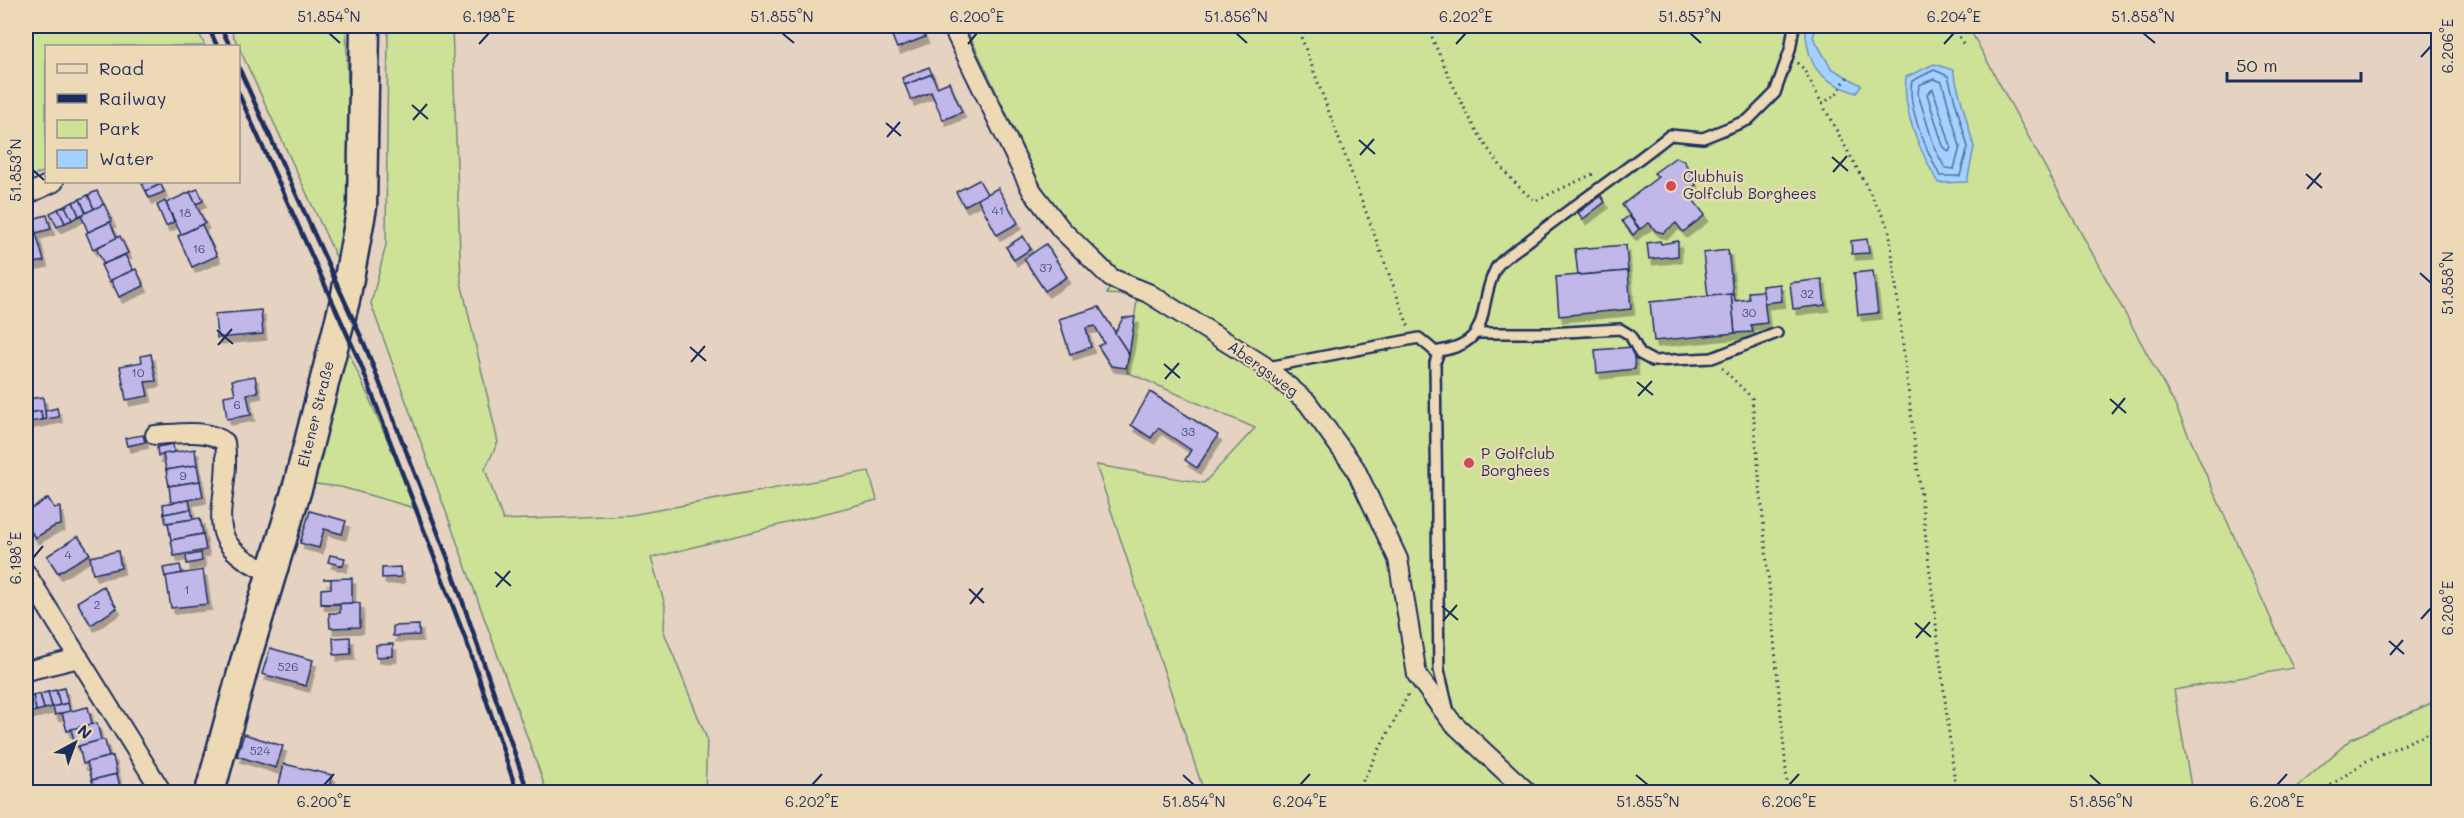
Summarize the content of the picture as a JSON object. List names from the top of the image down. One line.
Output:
{"streets":{"main road":["Eltener Straße"],"street":["Abergsweg"]},"places":["Clubhuis Golfclub Borghees","P Golfclub Borghees"],"house_numbers":["41","18","16","37","32","30","10","6","33","9","4","1","2","526","524"],"legend":["Road","Railway","Park","Water"],"scale_bar":"50 m","north":"top right","coordinates":["51.854°N","6.198°E","51.855°N","6.200°E","51.856°N","6.202°E","51.857°N","6.204°E","51.858°N","6.206°E","51.853°N","6.208°E"]}
